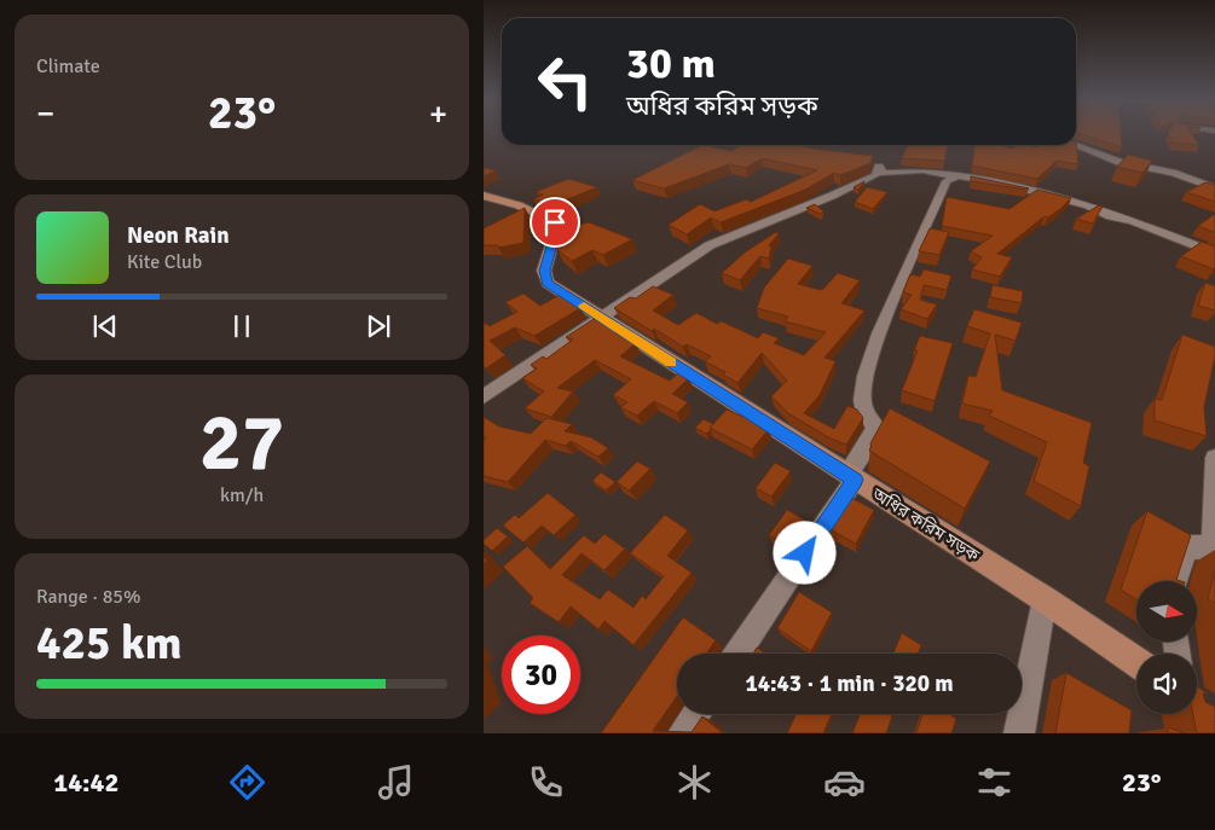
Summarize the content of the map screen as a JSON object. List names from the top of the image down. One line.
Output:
{"streets":{"main road":["অধির করিম সড়ক"]},"north":"right","page":{"tile":["Climate",["27","km/h"],["Range · 85%","425 km"]],"turn":["30 m","অধির করিম সড়ক"],"heat":["−","23°","+"],"song":["Neon Rain","Kite Club"],"limit":"30","trip":"14:43 · 1 min · 320 m","tabs":["14:42","23°"]}}
